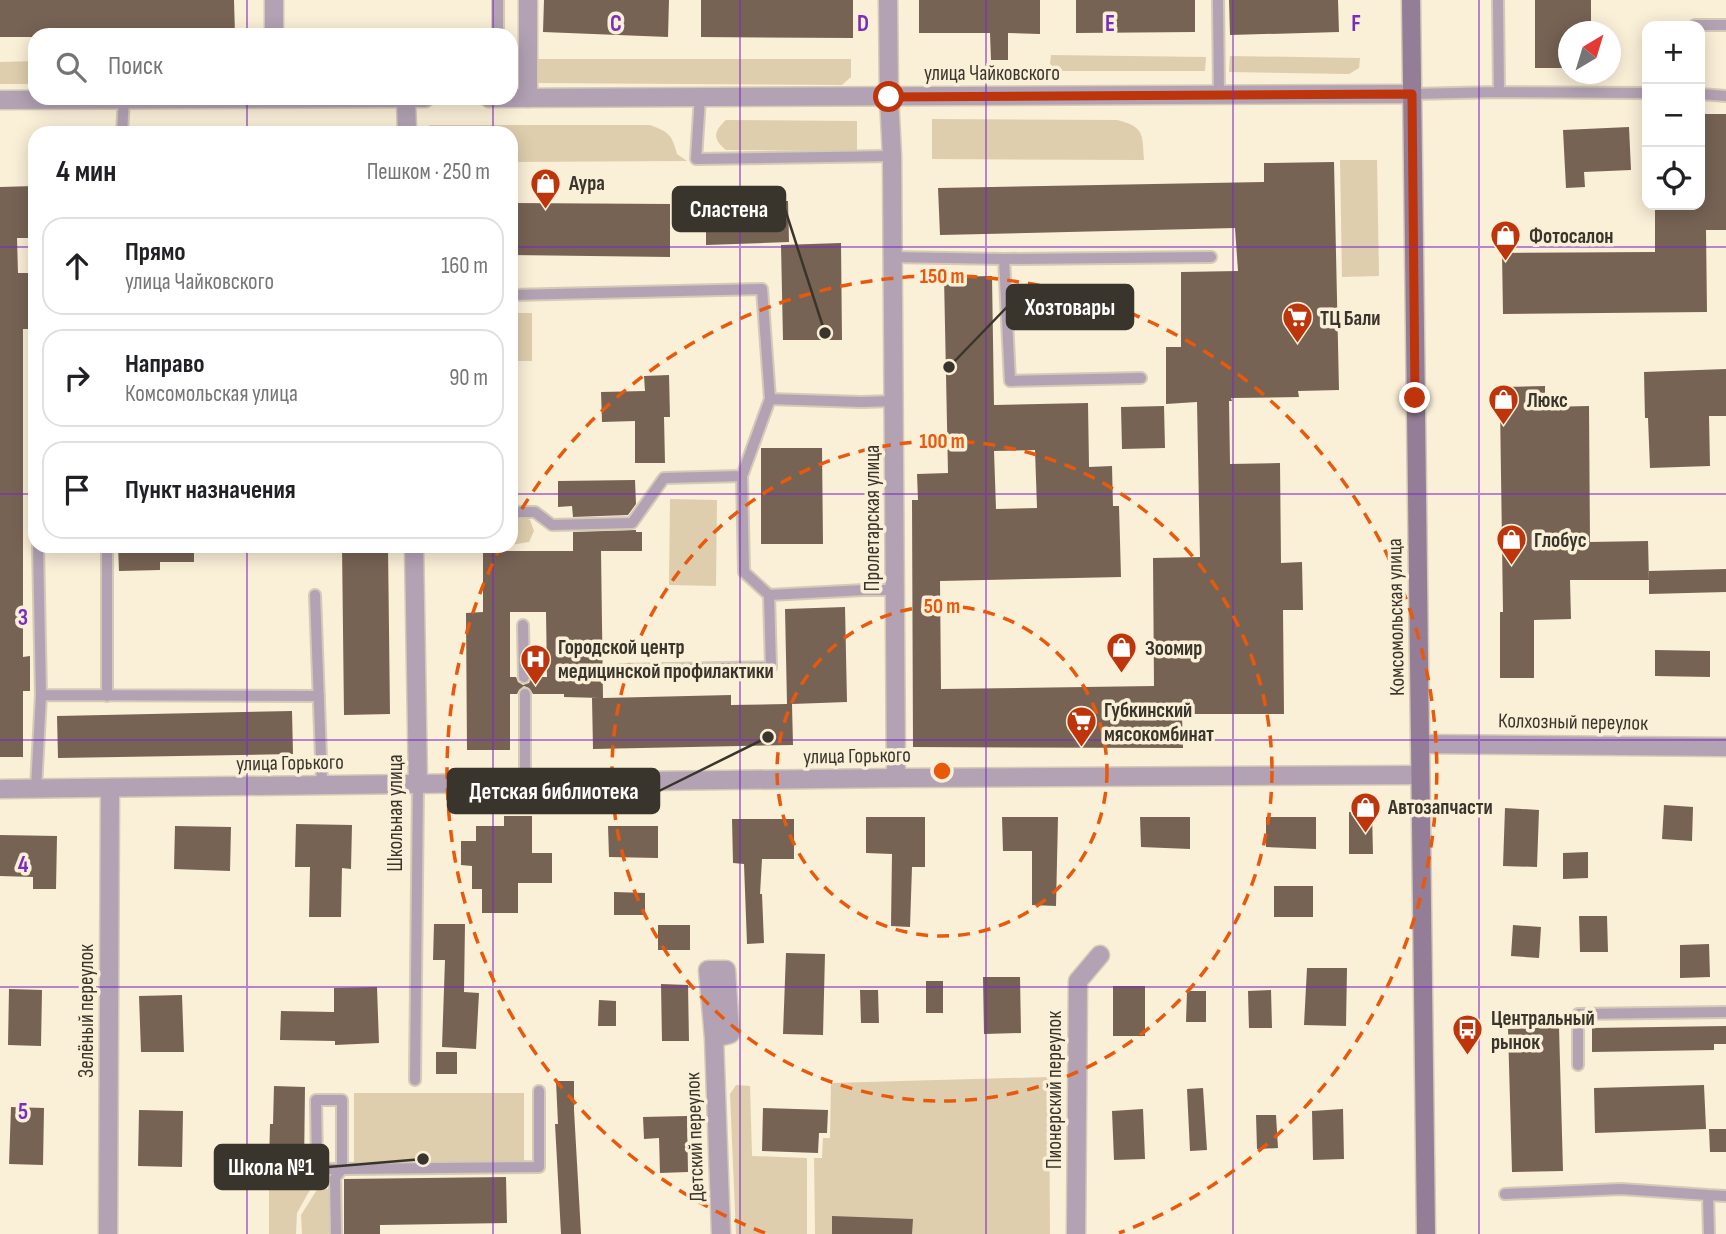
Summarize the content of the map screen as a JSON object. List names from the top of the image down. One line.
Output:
{"streets":{"main road":["Комсомольская улица"],"street":["улица Чайковского","Пролетарская улица","Колхозный переулок","улица Горького","Школьная улица","Зелёный переулок","Пионерский переулок","Детский переулок"]},"crossings":[["улица Чайковского","Пролетарская улица"],["улица Чайковского","Комсомольская улица"],["Пролетарская улица","улица Горького"],["Комсомольская улица","Колхозный переулок"],["Комсомольская улица","улица Горького"],["улица Горького","Школьная улица"],["улица Горького","Зелёный переулок"]],"places":{"shop":["Аура","Фотосалон","Люкс","Глобус","Зоомир","Автозапчасти"],"other":["Сластена","Хозтовары","Детская библиотека","Школа №1"],"supermarket":["ТЦ Бали","Губкинский мясокомбинат"],"hospital":["Городской центр медицинской профилактики"],"bus stop":["Центральный рынок"]},"north":"top right","page":{"map_buttons":["+","−"],"search":"Поиск","heading":["4 мин","Пешком · 250 m"],"list":[["Прямо","улица Чайковского","160 m"],["Направо","Комсомольская улица","90 m"],"Пункт назначения"]},"grid":{"columns":["C","D","E","F"],"rows":["3","4","5"]},"rings":["150 m","100 m","50 m"]}
